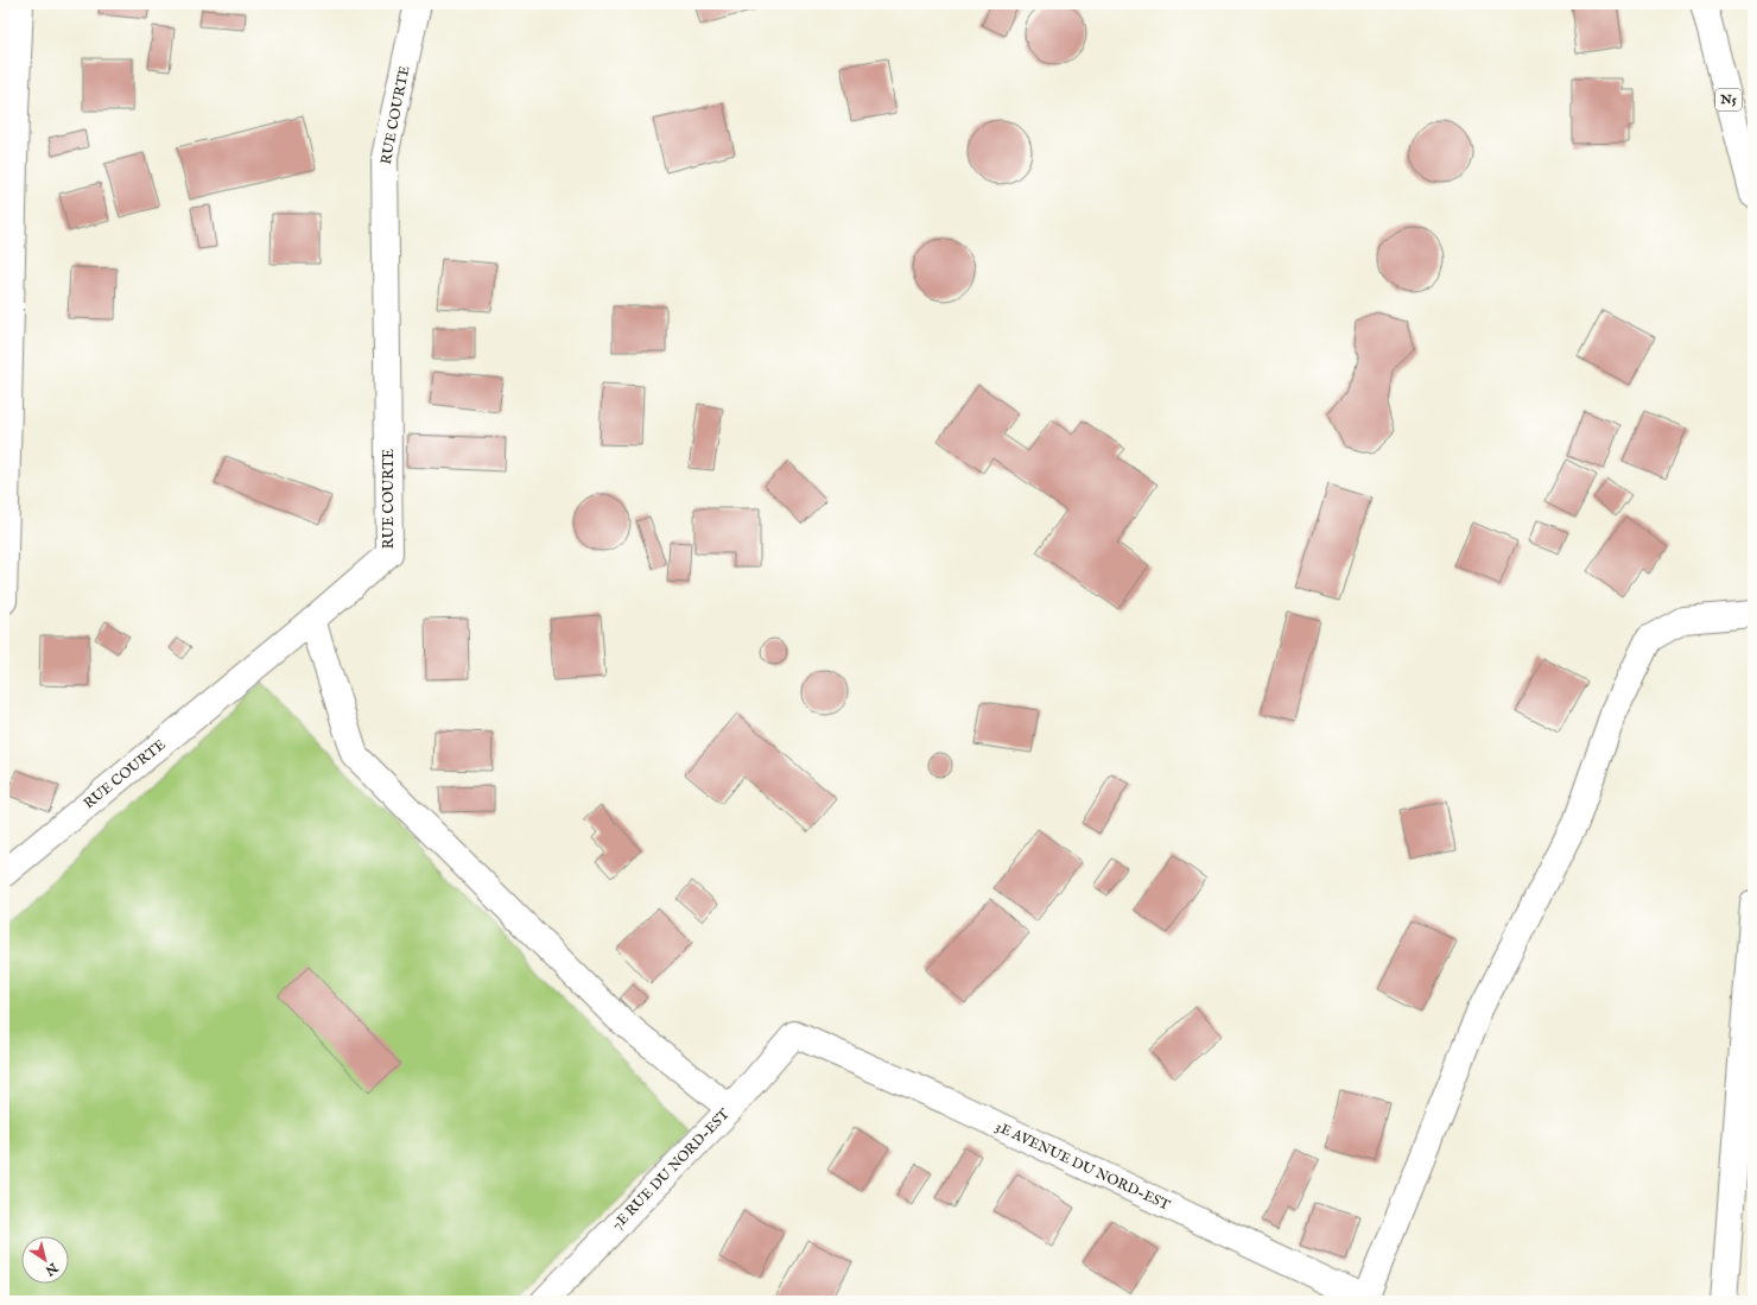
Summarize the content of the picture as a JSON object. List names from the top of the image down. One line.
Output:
{"streets":{"main road":["N5","RUE COURTE","3E AVENUE DU NORD-EST","7E RUE DU NORD-EST"]},"crossings":[["3E AVENUE DU NORD-EST","7E RUE DU NORD-EST"]],"north":"bottom right"}
